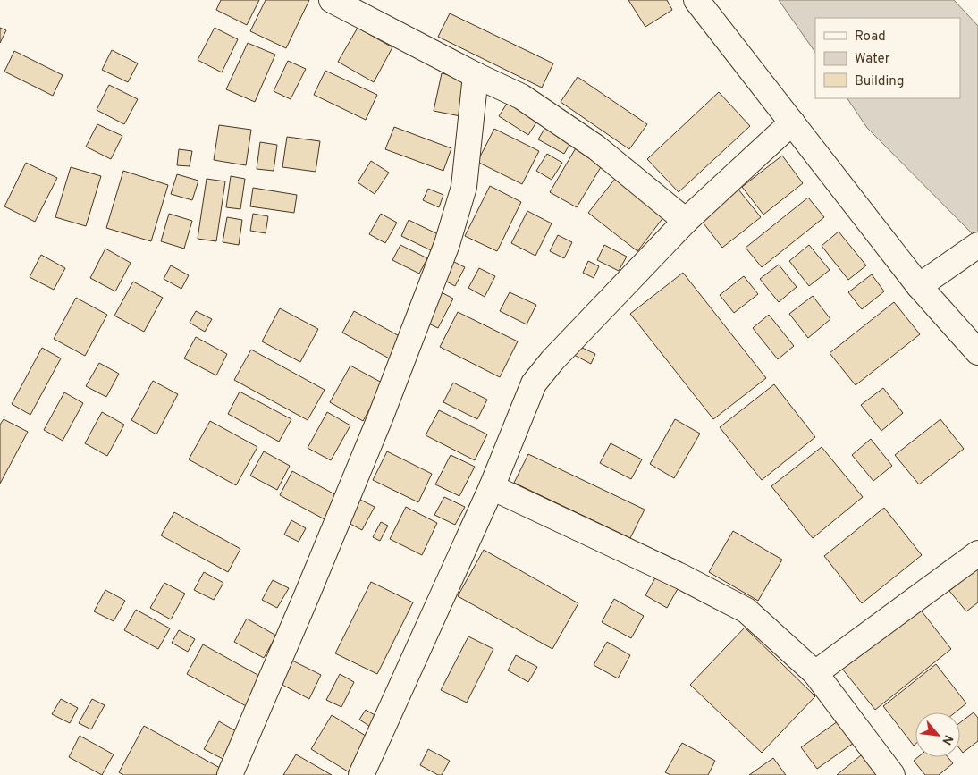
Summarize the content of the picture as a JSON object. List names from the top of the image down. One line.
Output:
{"legend":["Road","Water","Building"],"north":"bottom right"}
